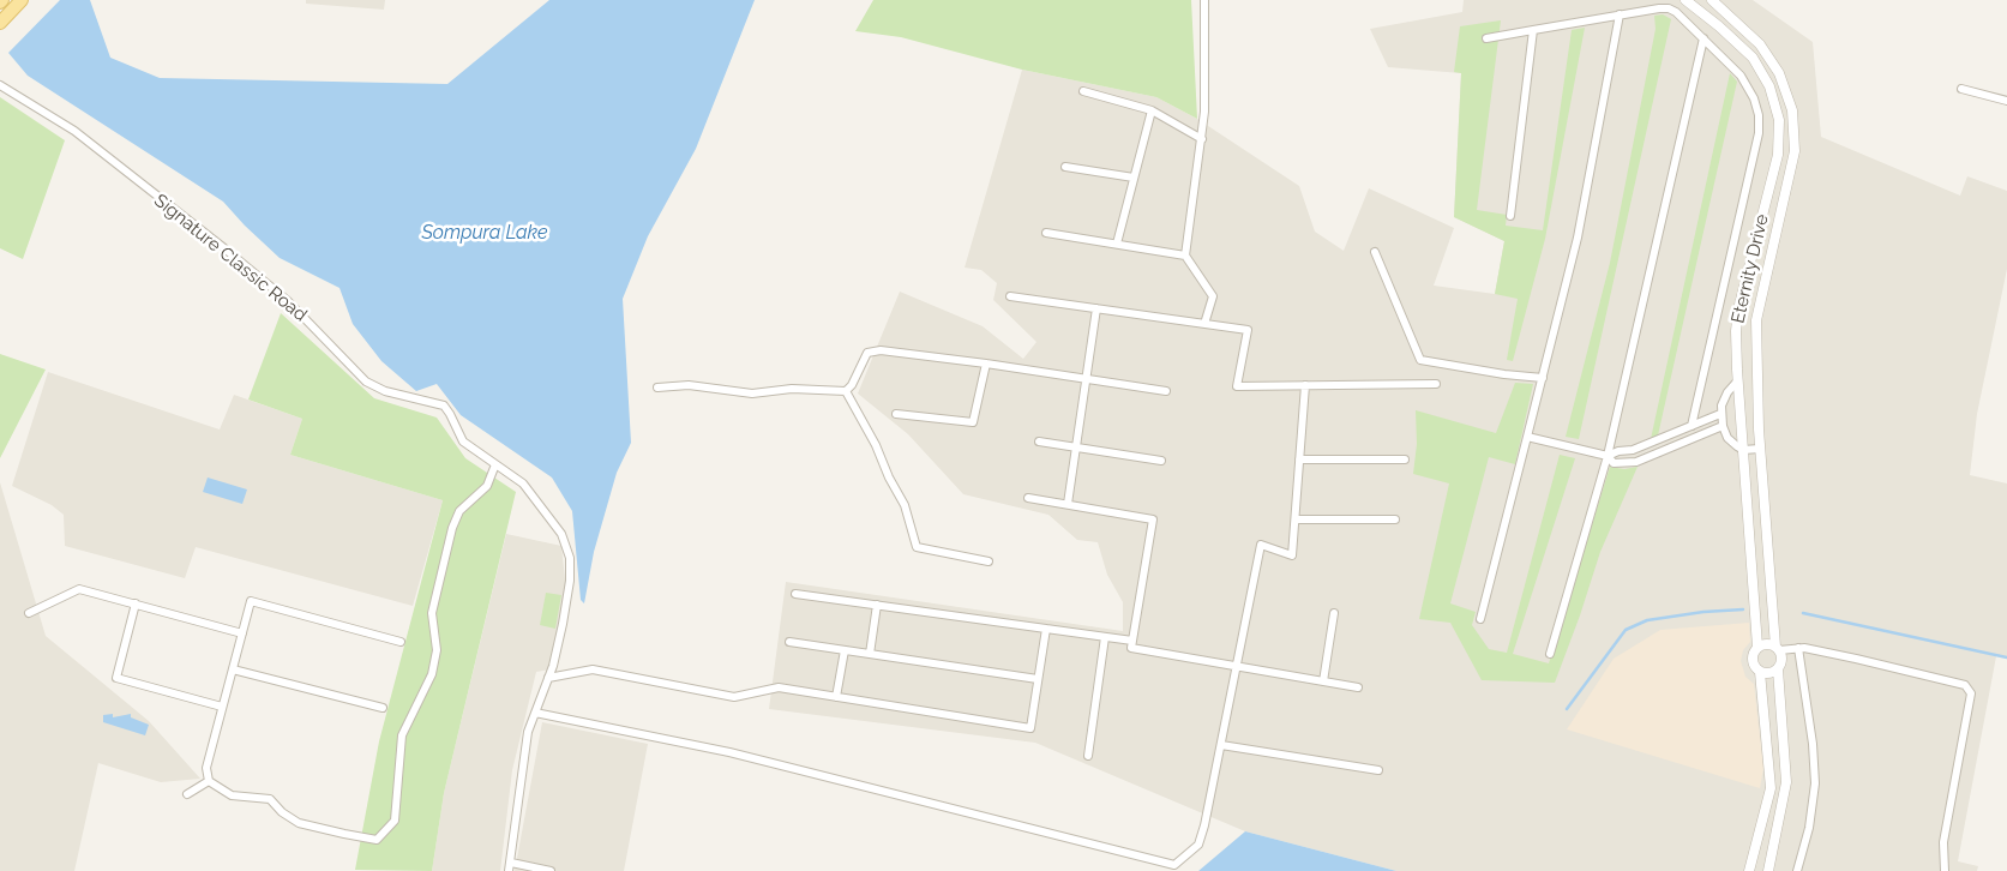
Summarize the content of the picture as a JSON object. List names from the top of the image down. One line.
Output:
{"streets":{"street":["Signature Classic Road","Eternity Drive"]},"water":["Sompura Lake"]}
